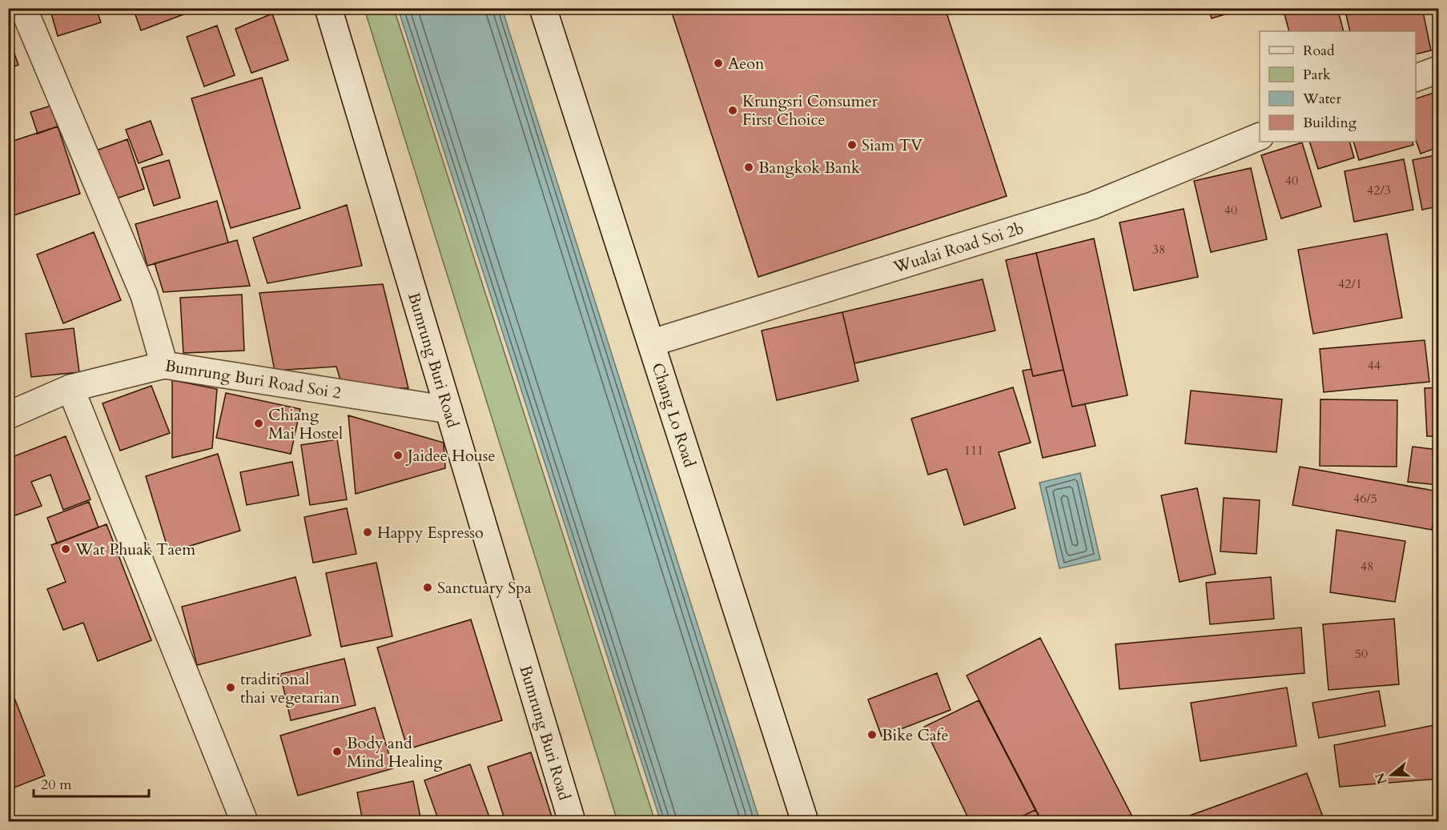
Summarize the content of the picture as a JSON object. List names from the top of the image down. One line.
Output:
{"streets":{"street":["Wualai Road Soi 2b","Bumrung Buri Road","Bumrung Buri Road Soi 2","Chang Lo Road"]},"crossings":[["Wualai Road Soi 2b","Chang Lo Road"],["Bumrung Buri Road","Bumrung Buri Road Soi 2"]],"places":["Aeon","Krungsri Consumer First Choice","Siam TV","Bangkok Bank","Chiang Mai Hostel","Jaidee House","Happy Espresso","Wat Phuak Taem","Sanctuary Spa","traditional thai vegetarian","Bike Cafe","Body and Mind Healing"],"house_numbers":["40","42/3","40","38","42/1","44","111","46/5","48","50"],"legend":["Road","Park","Water","Building"],"scale_bar":"20 m","north":"left"}
